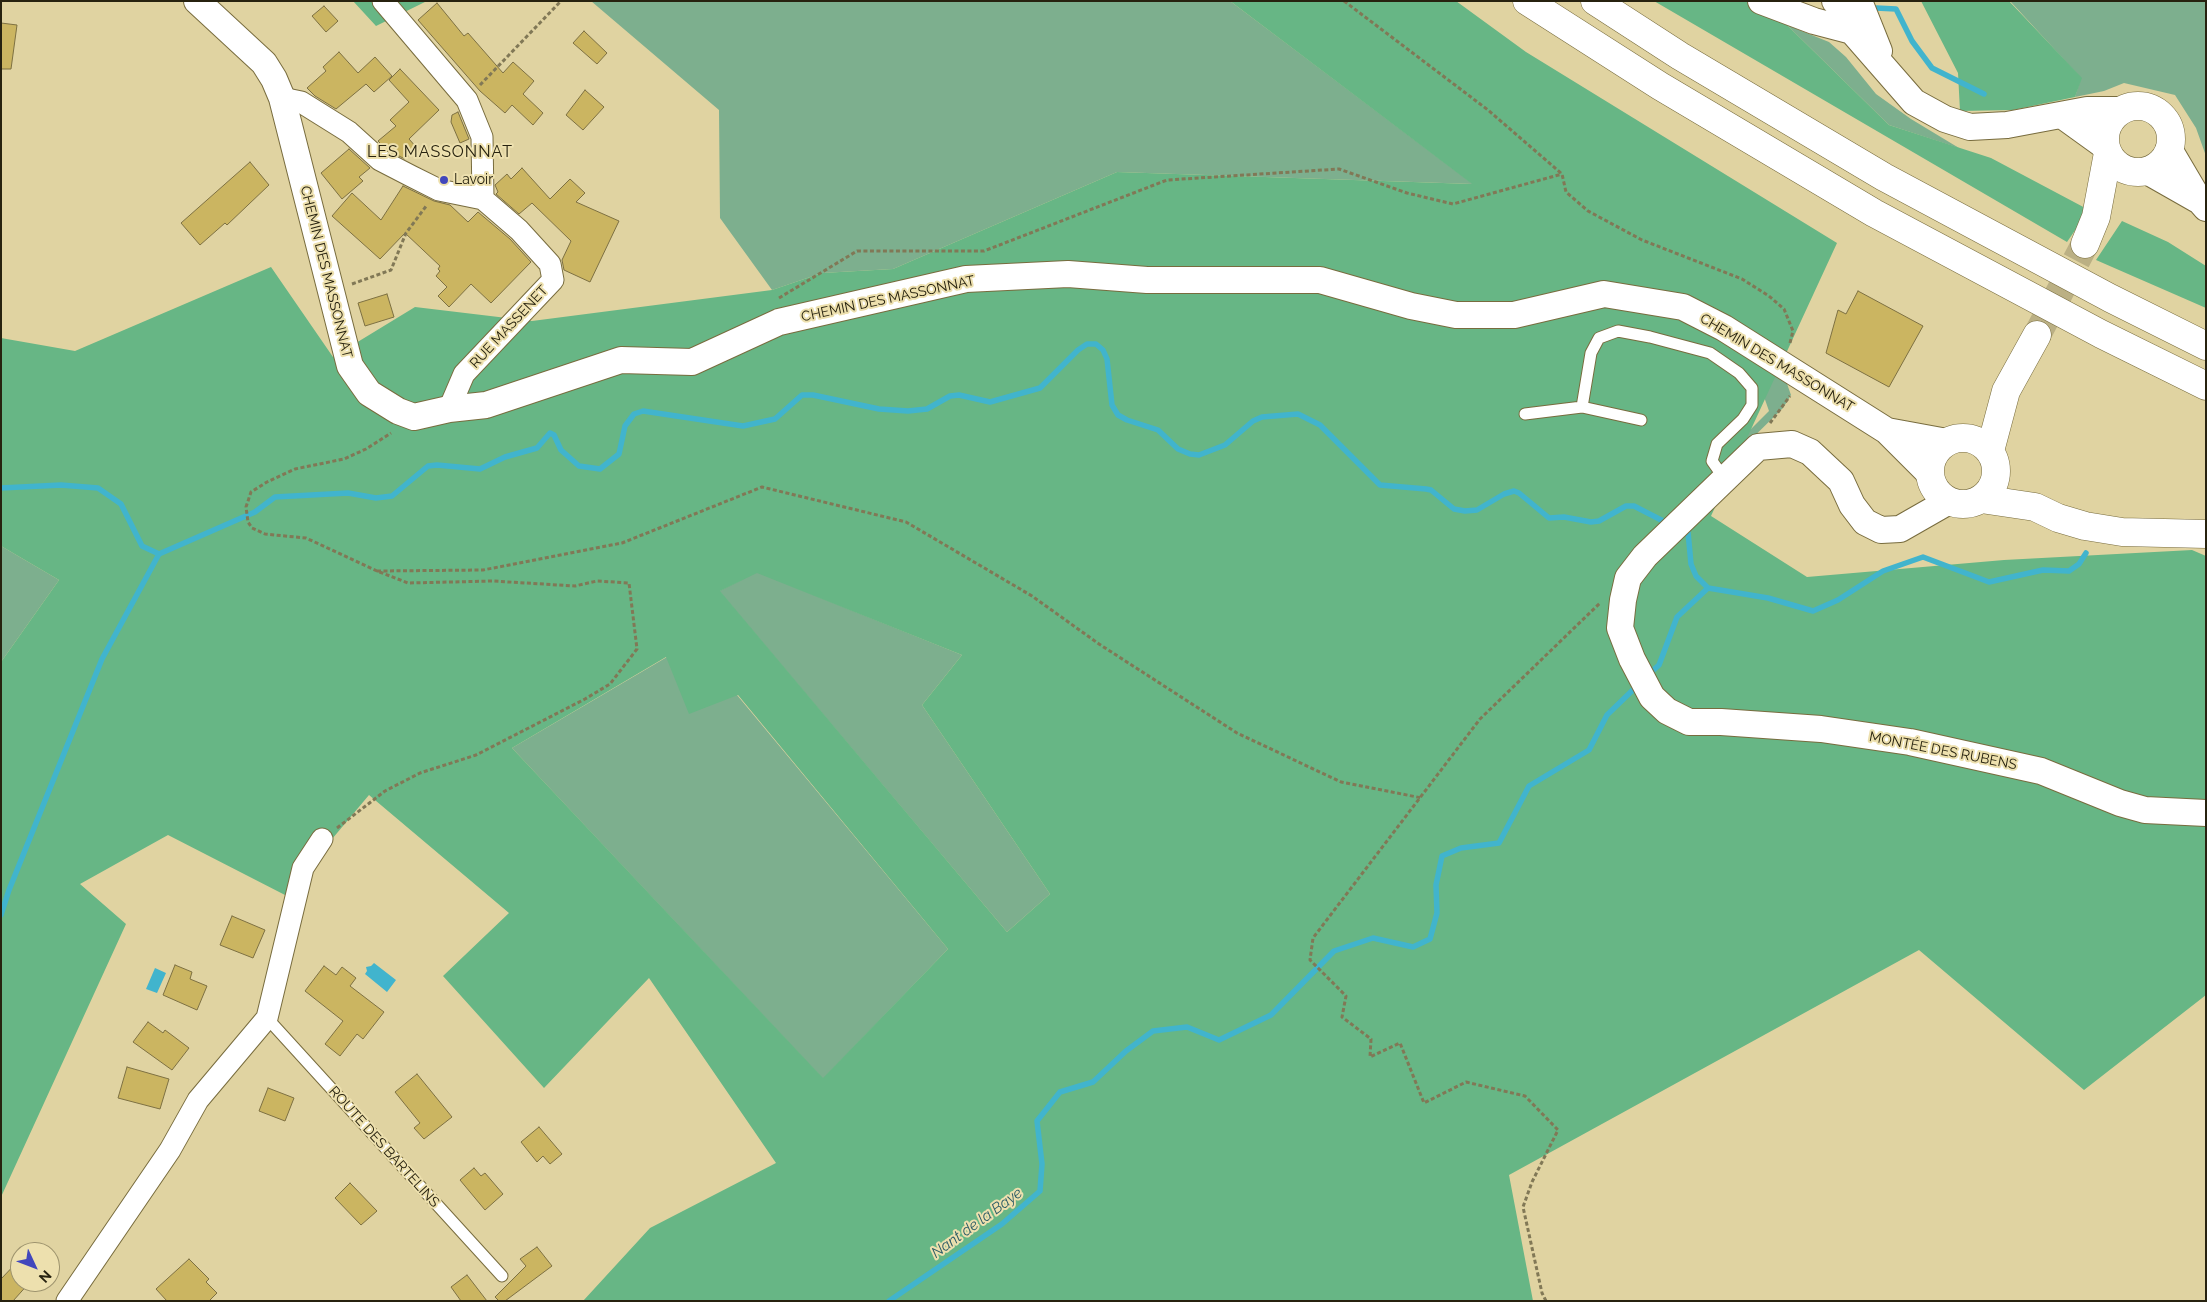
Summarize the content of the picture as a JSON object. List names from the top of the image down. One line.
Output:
{"streets":{"street":["CHEMIN DES MASSONNAT","RUE MASSENET","MONTÉE DES RUBENS"],"lane":["ROUTE DES BARTELINS"]},"crossings":[["CHEMIN DES MASSONNAT","RUE MASSENET"]],"districts":["LES MASSONNAT"],"water":["Nant de la Baye"],"places":["Lavoir"],"north":"bottom right"}
